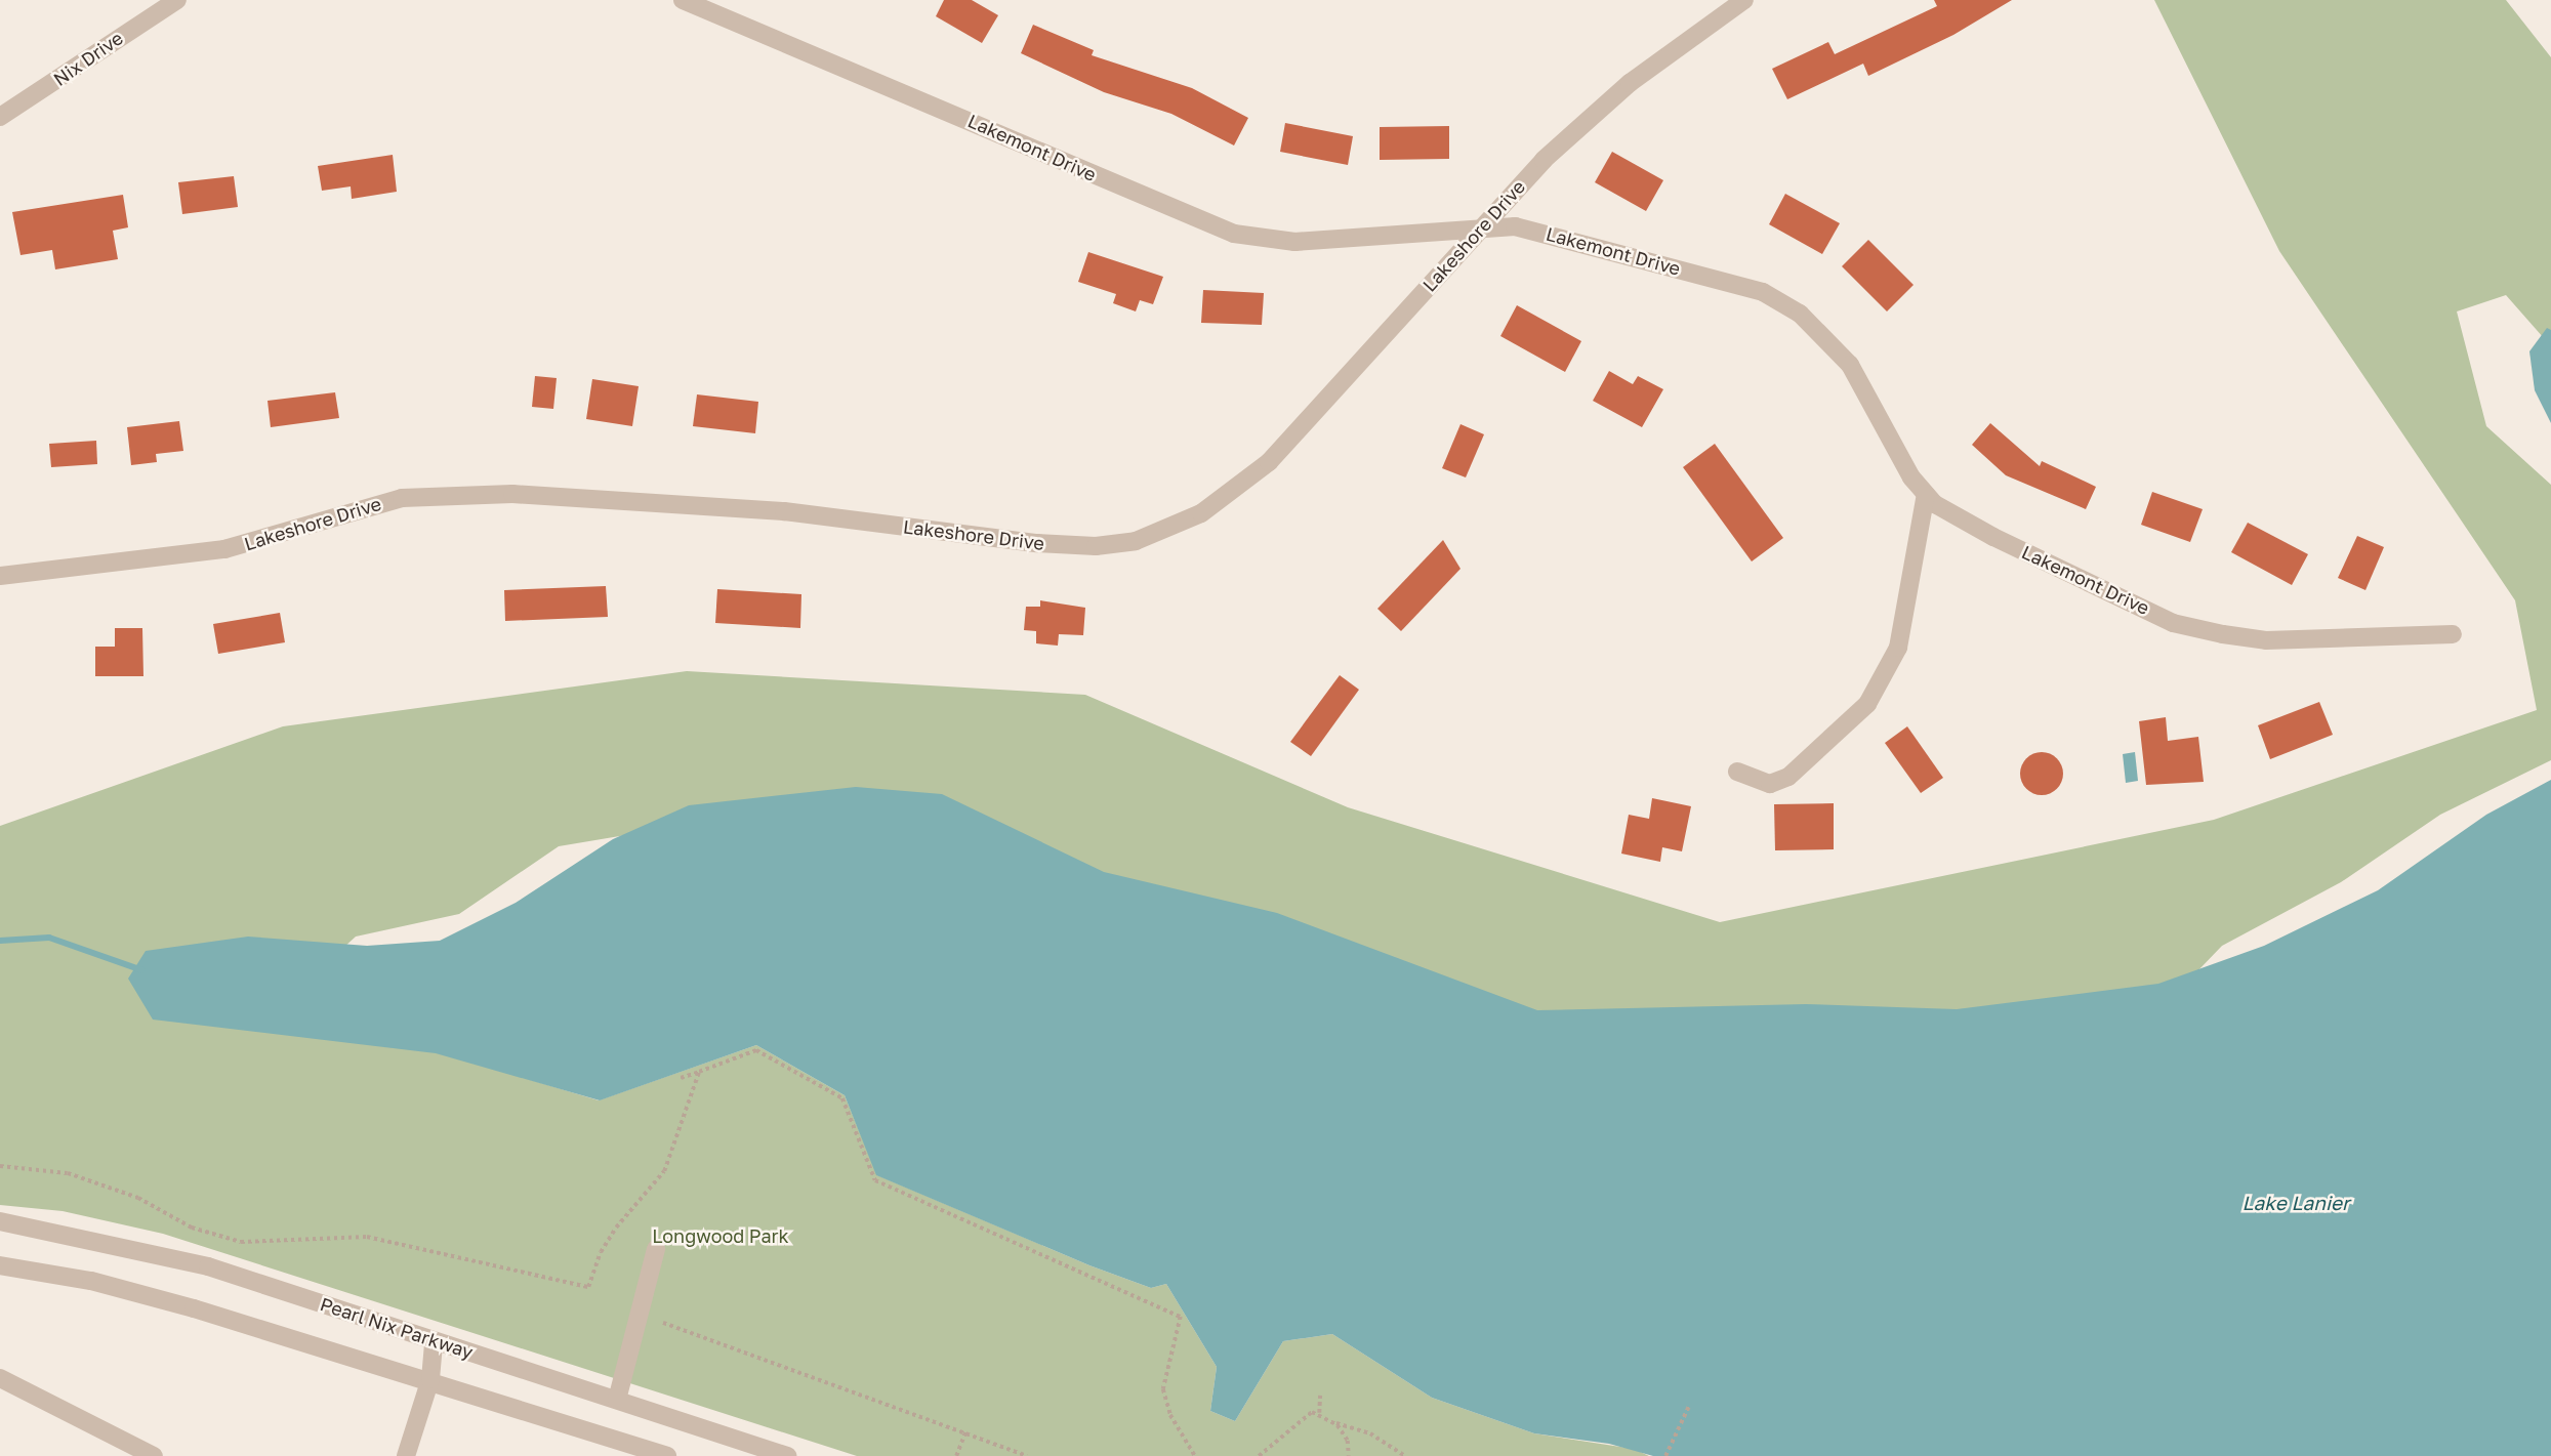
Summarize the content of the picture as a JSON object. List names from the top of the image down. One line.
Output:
{"streets":{"street":["Nix Drive","Lakemont Drive","Lakeshore Drive","Pearl Nix Parkway"]},"crossings":[["Lakemont Drive","Lakeshore Drive"]],"water":["Lake Lanier"],"parks":["Longwood Park"]}
